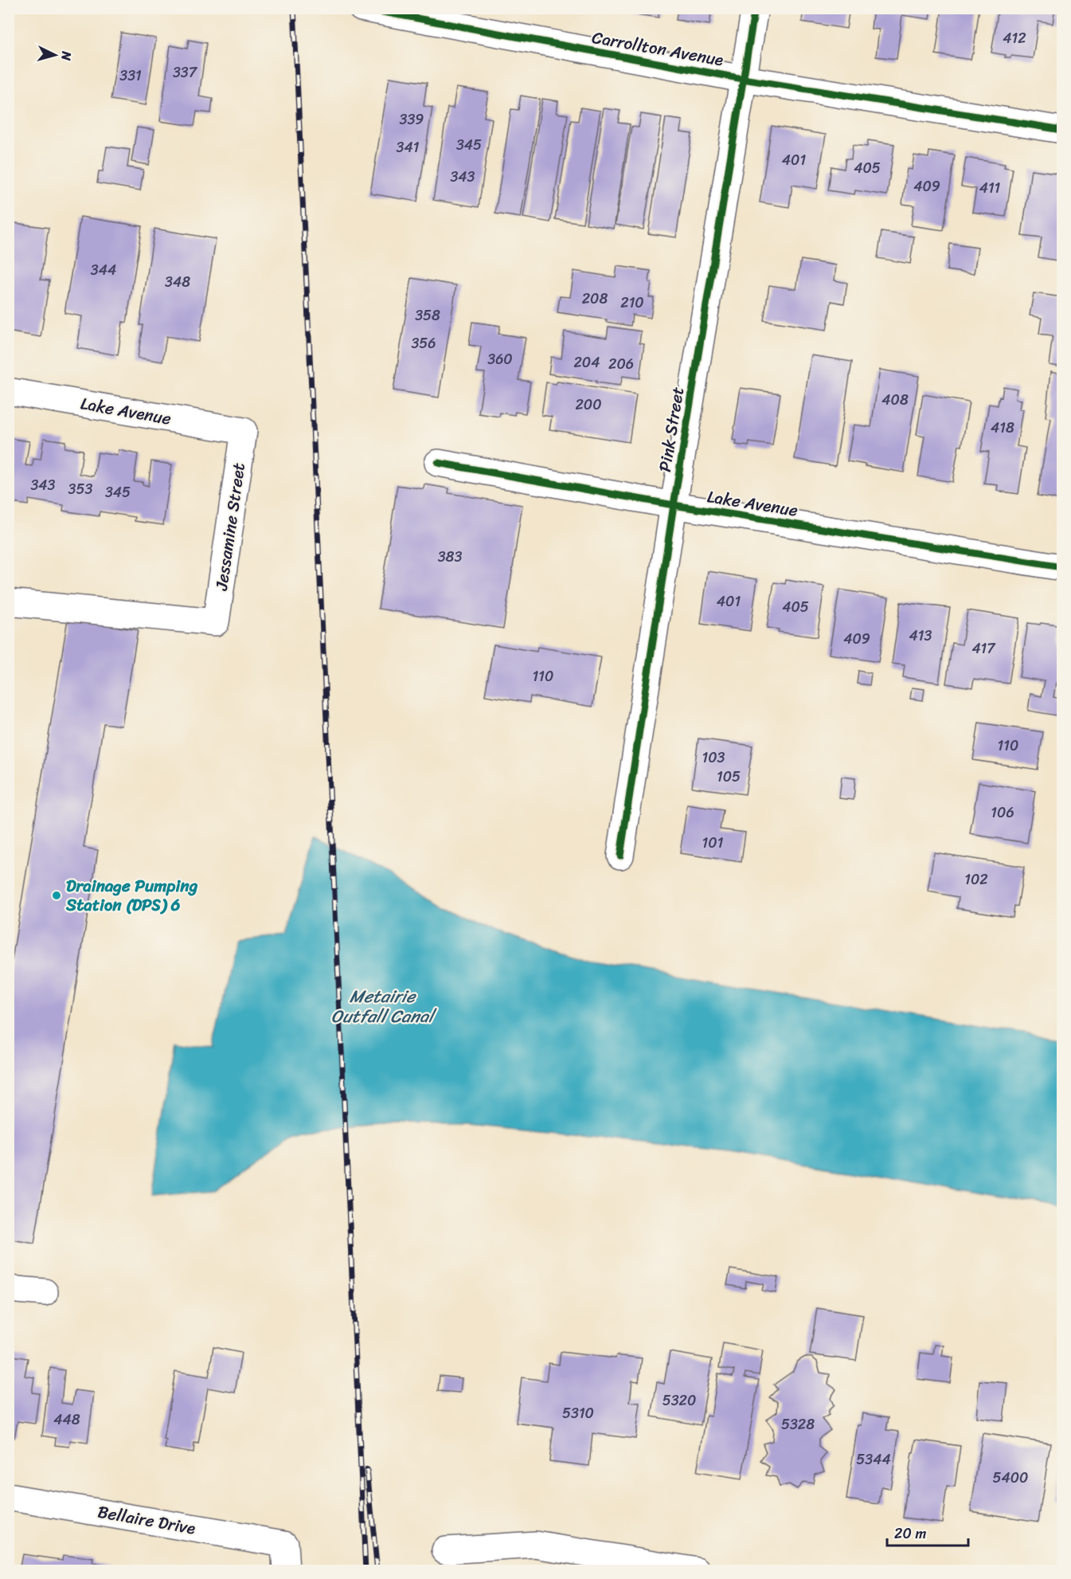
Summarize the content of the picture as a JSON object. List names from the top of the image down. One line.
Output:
{"streets":{"street":["Carrollton Avenue","Lake Avenue","Pink Street","Jessamine Street","Bellaire Drive"]},"crossings":[["Carrollton Avenue","Pink Street"],["Lake Avenue","Pink Street"],["Lake Avenue","Jessamine Street"]],"water":["Metairie Outfall Canal"],"places":["Drainage Pumping Station (DPS) 6"],"house_numbers":["412","337","331","339","345","341","401","405","343","409","411","344","348","208","210","358","356","360","204","206","408","200","418","343","353","345","383","401","405","413","409","417","110","110","103","105","106","101","102","5320","5310","448","5328","5344","5400"],"scale_bar":"20 m","north":"right"}
